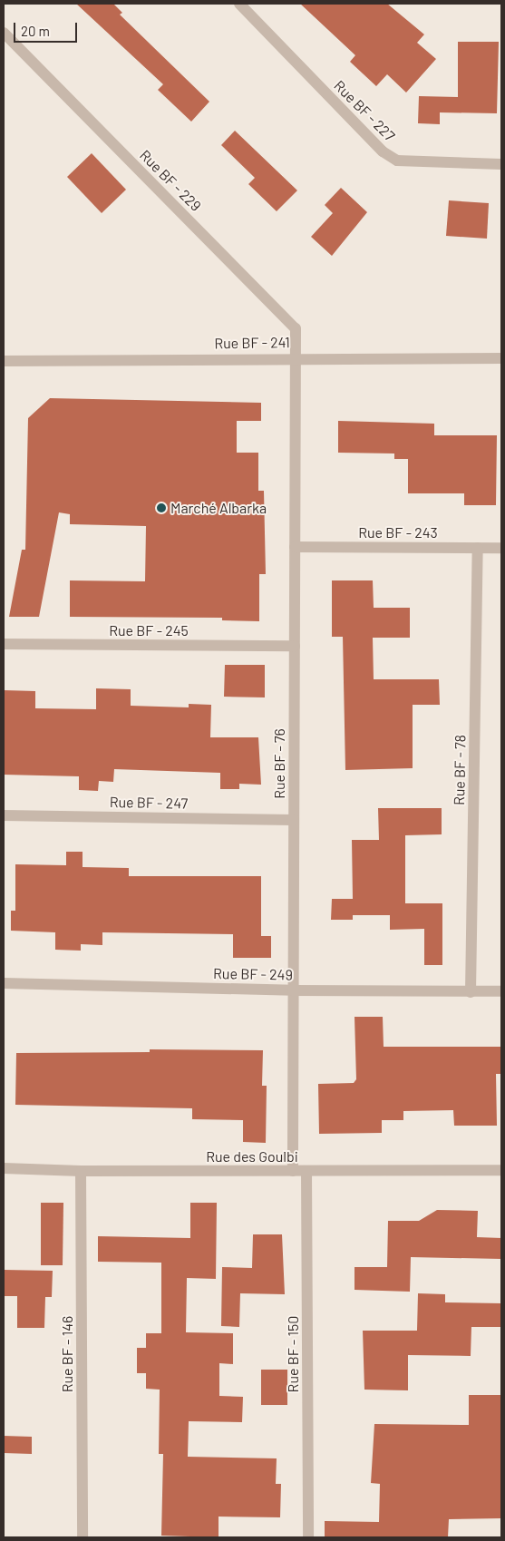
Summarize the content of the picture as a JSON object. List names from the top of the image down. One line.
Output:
{"streets":{"street":["Rue BF - 227","Rue BF - 229","Rue BF - 241","Rue BF - 243","Rue BF - 245","Rue BF - 76","Rue BF - 78","Rue BF - 247","Rue BF - 249","Rue des Goulbi","Rue BF - 146","Rue BF - 150"]},"crossings":[["Rue BF - 229","Rue BF - 241"],["Rue BF - 229","Rue BF - 76"],["Rue BF - 241","Rue BF - 76"],["Rue BF - 243","Rue BF - 76"],["Rue BF - 243","Rue BF - 78"],["Rue BF - 245","Rue BF - 76"],["Rue BF - 76","Rue BF - 247"],["Rue BF - 76","Rue BF - 249"],["Rue BF - 76","Rue des Goulbi"],["Rue BF - 78","Rue BF - 249"],["Rue des Goulbi","Rue BF - 146"],["Rue des Goulbi","Rue BF - 150"]],"places":["Marché Albarka"],"scale_bar":"20 m"}
